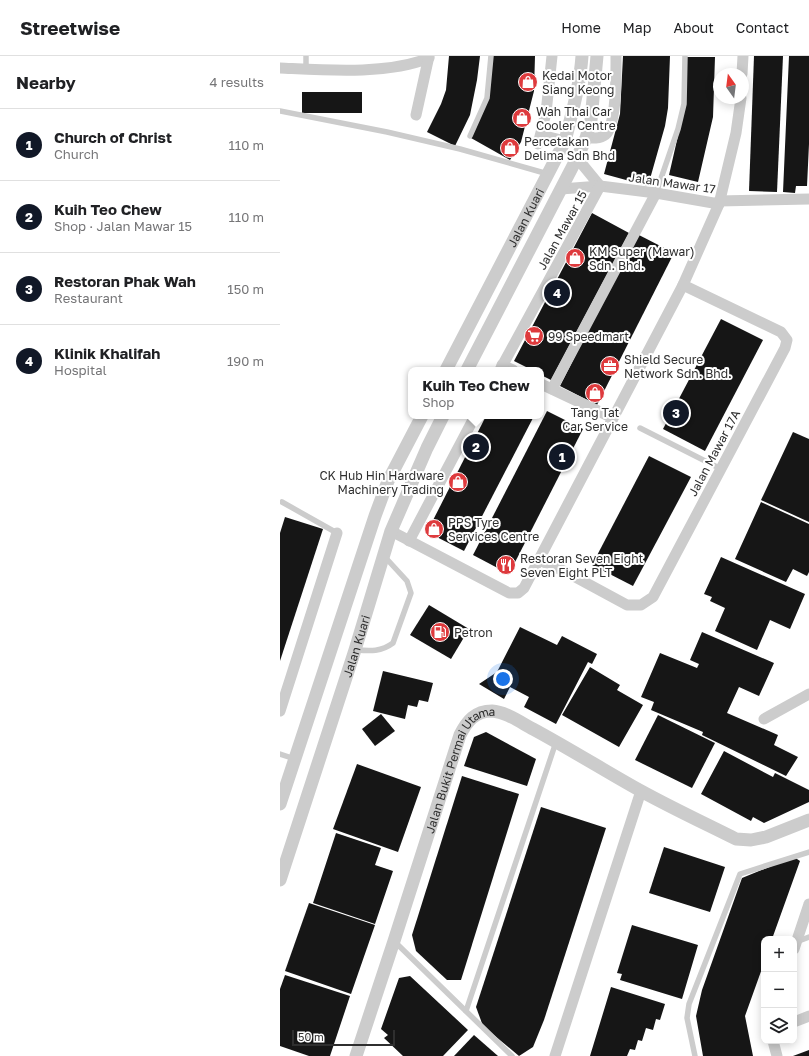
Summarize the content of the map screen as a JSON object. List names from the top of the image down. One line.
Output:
{"streets":{"street":["Jalan Mawar 17","Jalan Kuari","Jalan Mawar 15","Jalan Mawar 17A","Jalan Bukit Permai Utama"]},"crossings":[["Jalan Mawar 17","Jalan Kuari"],["Jalan Mawar 17","Jalan Mawar 15"]],"places":{"shop":["Kedai Motor Siang Keong","Wah Thai Car Cooler Centre","Percetakan Delima Sdn Bhd","KM Super (Mawar) Sdn. Bhd.","Tang Tat Car Service","CK Hub Hin Hardware Machinery Trading","PPS Tyre Services Centre"],"supermarket":["99 Speedmart"],"office":["Shield Secure Network Sdn. Bhd."],"restaurant":["Restoran Seven Eight Seven Eight PLT"],"fuel station":["Petron"]},"scale_bar":"50 m","north":"top","page":{"header":"Streetwise","nav":["Home","Map","About","Contact"],"heading":["Nearby","4 results"],"list":[{"mark":"1","name":"Church of Christ","note":"Church","value":"110 m"},{"mark":"2","name":"Kuih Teo Chew","note":"Shop · Jalan Mawar 15","value":"110 m"},{"mark":"3","name":"Restoran Phak Wah","note":"Restaurant","value":"150 m"},{"mark":"4","name":"Klinik Khalifah","note":"Hospital","value":"190 m"}],"pins":["4","3","2","1"],"popup":["Kuih Teo Chew","Shop"],"map_buttons":["+","−"],"scale":"50 m"}}
